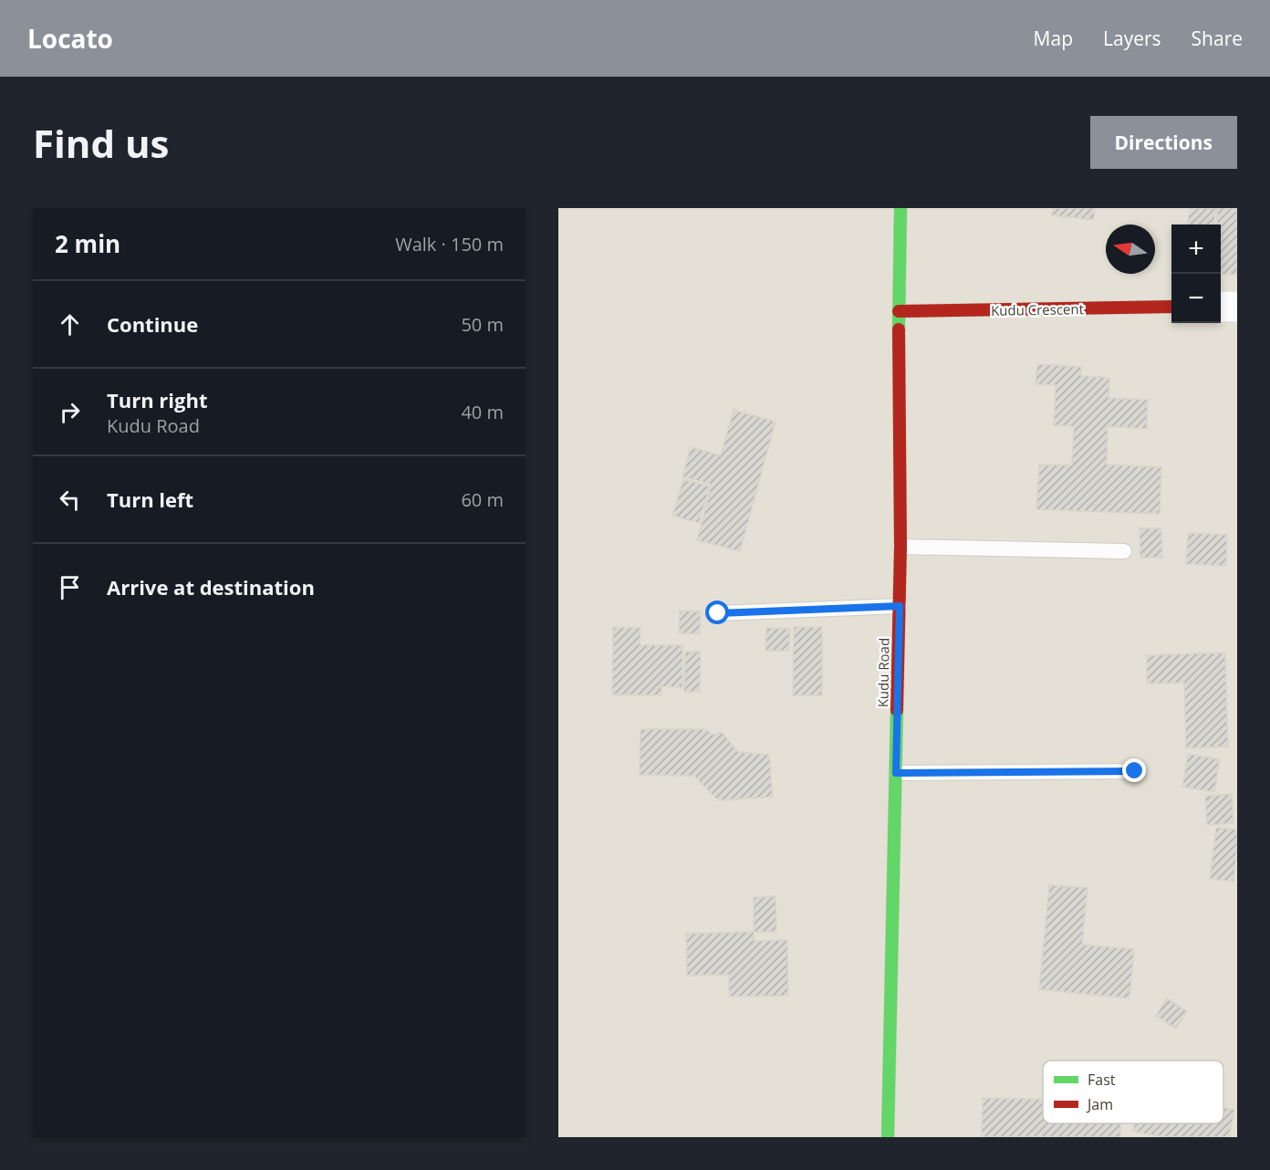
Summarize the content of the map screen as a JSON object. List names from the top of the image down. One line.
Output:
{"streets":{"street":["Kudu Crescent","Kudu Road"]},"crossings":[["Kudu Crescent","Kudu Road"]],"legend":["Fast","Jam"],"north":"left","page":{"header":"Locato","nav":["Map","Layers","Share"],"buttons":"Directions","title":"Find us","heading":["2 min","Walk · 150 m"],"map_buttons":["+","−"],"list":[["Continue","50 m"],["Turn right","Kudu Road","40 m"],["Turn left","60 m"],"Arrive at destination"]}}
